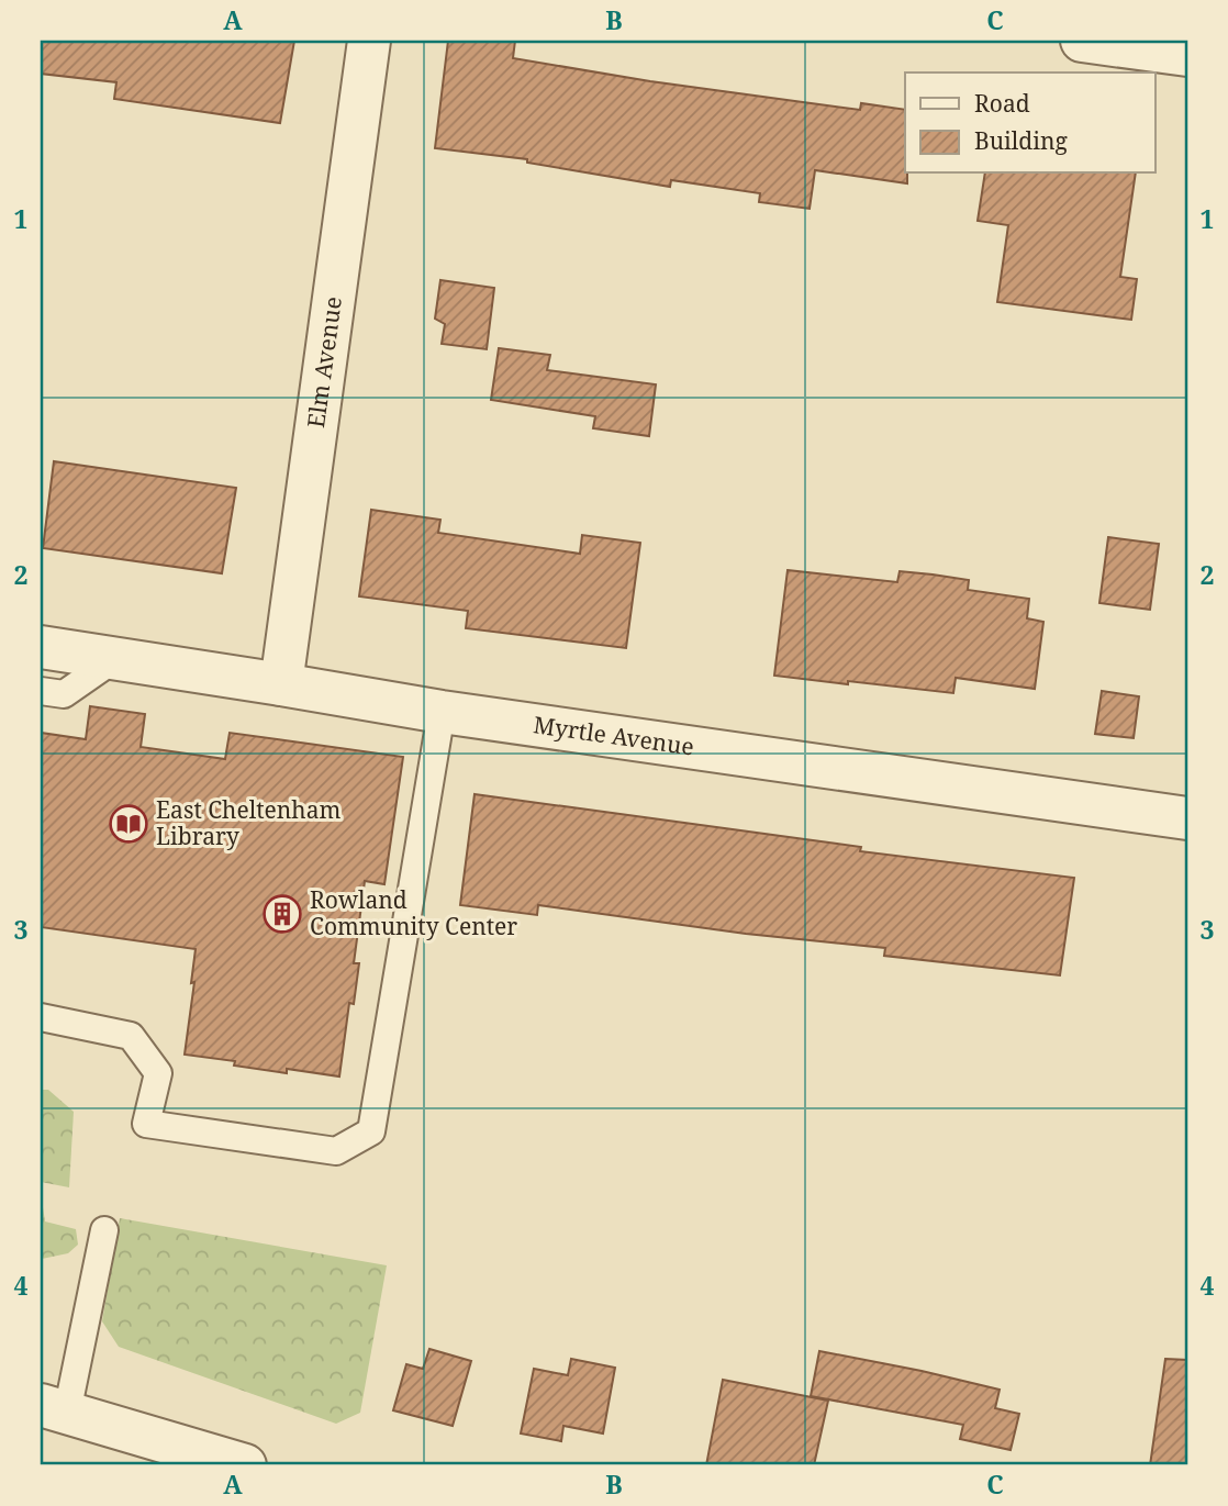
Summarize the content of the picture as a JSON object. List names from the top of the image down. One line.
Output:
{"streets":{"street":["Elm Avenue","Myrtle Avenue"]},"crossings":[["Elm Avenue","Myrtle Avenue"]],"places":{"library":["East Cheltenham Library"],"building":["Rowland Community Center"]},"legend":["Road","Building"],"grid":{"columns":["A","B","C"],"rows":["1","2","3","4"]}}
